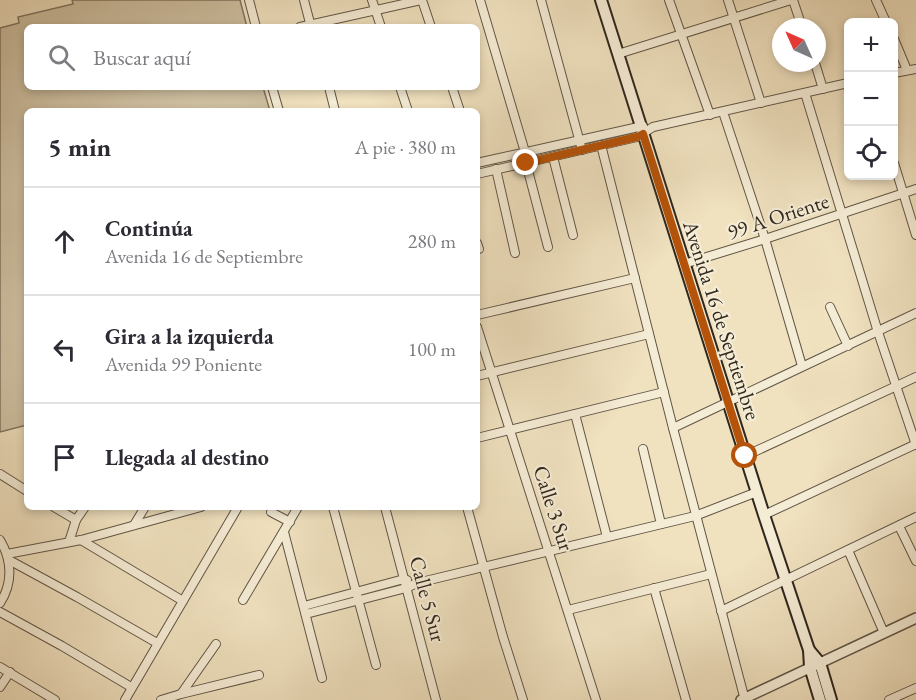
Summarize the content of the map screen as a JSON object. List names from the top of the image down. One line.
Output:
{"streets":{"main road":["Avenida 16 de Septiembre"],"street":["99 A Oriente","Calle 3 Sur","Calle 5 Sur"]},"crossings":[["99 A Oriente","Avenida 16 de Septiembre"]],"north":"top left","page":{"map_buttons":["+","−"],"search":"Buscar aquí","heading":["5 min","A pie · 380 m"],"list":[["Continúa","Avenida 16 de Septiembre","280 m"],["Gira a la izquierda","Avenida 99 Poniente","100 m"],"Llegada al destino"]}}
